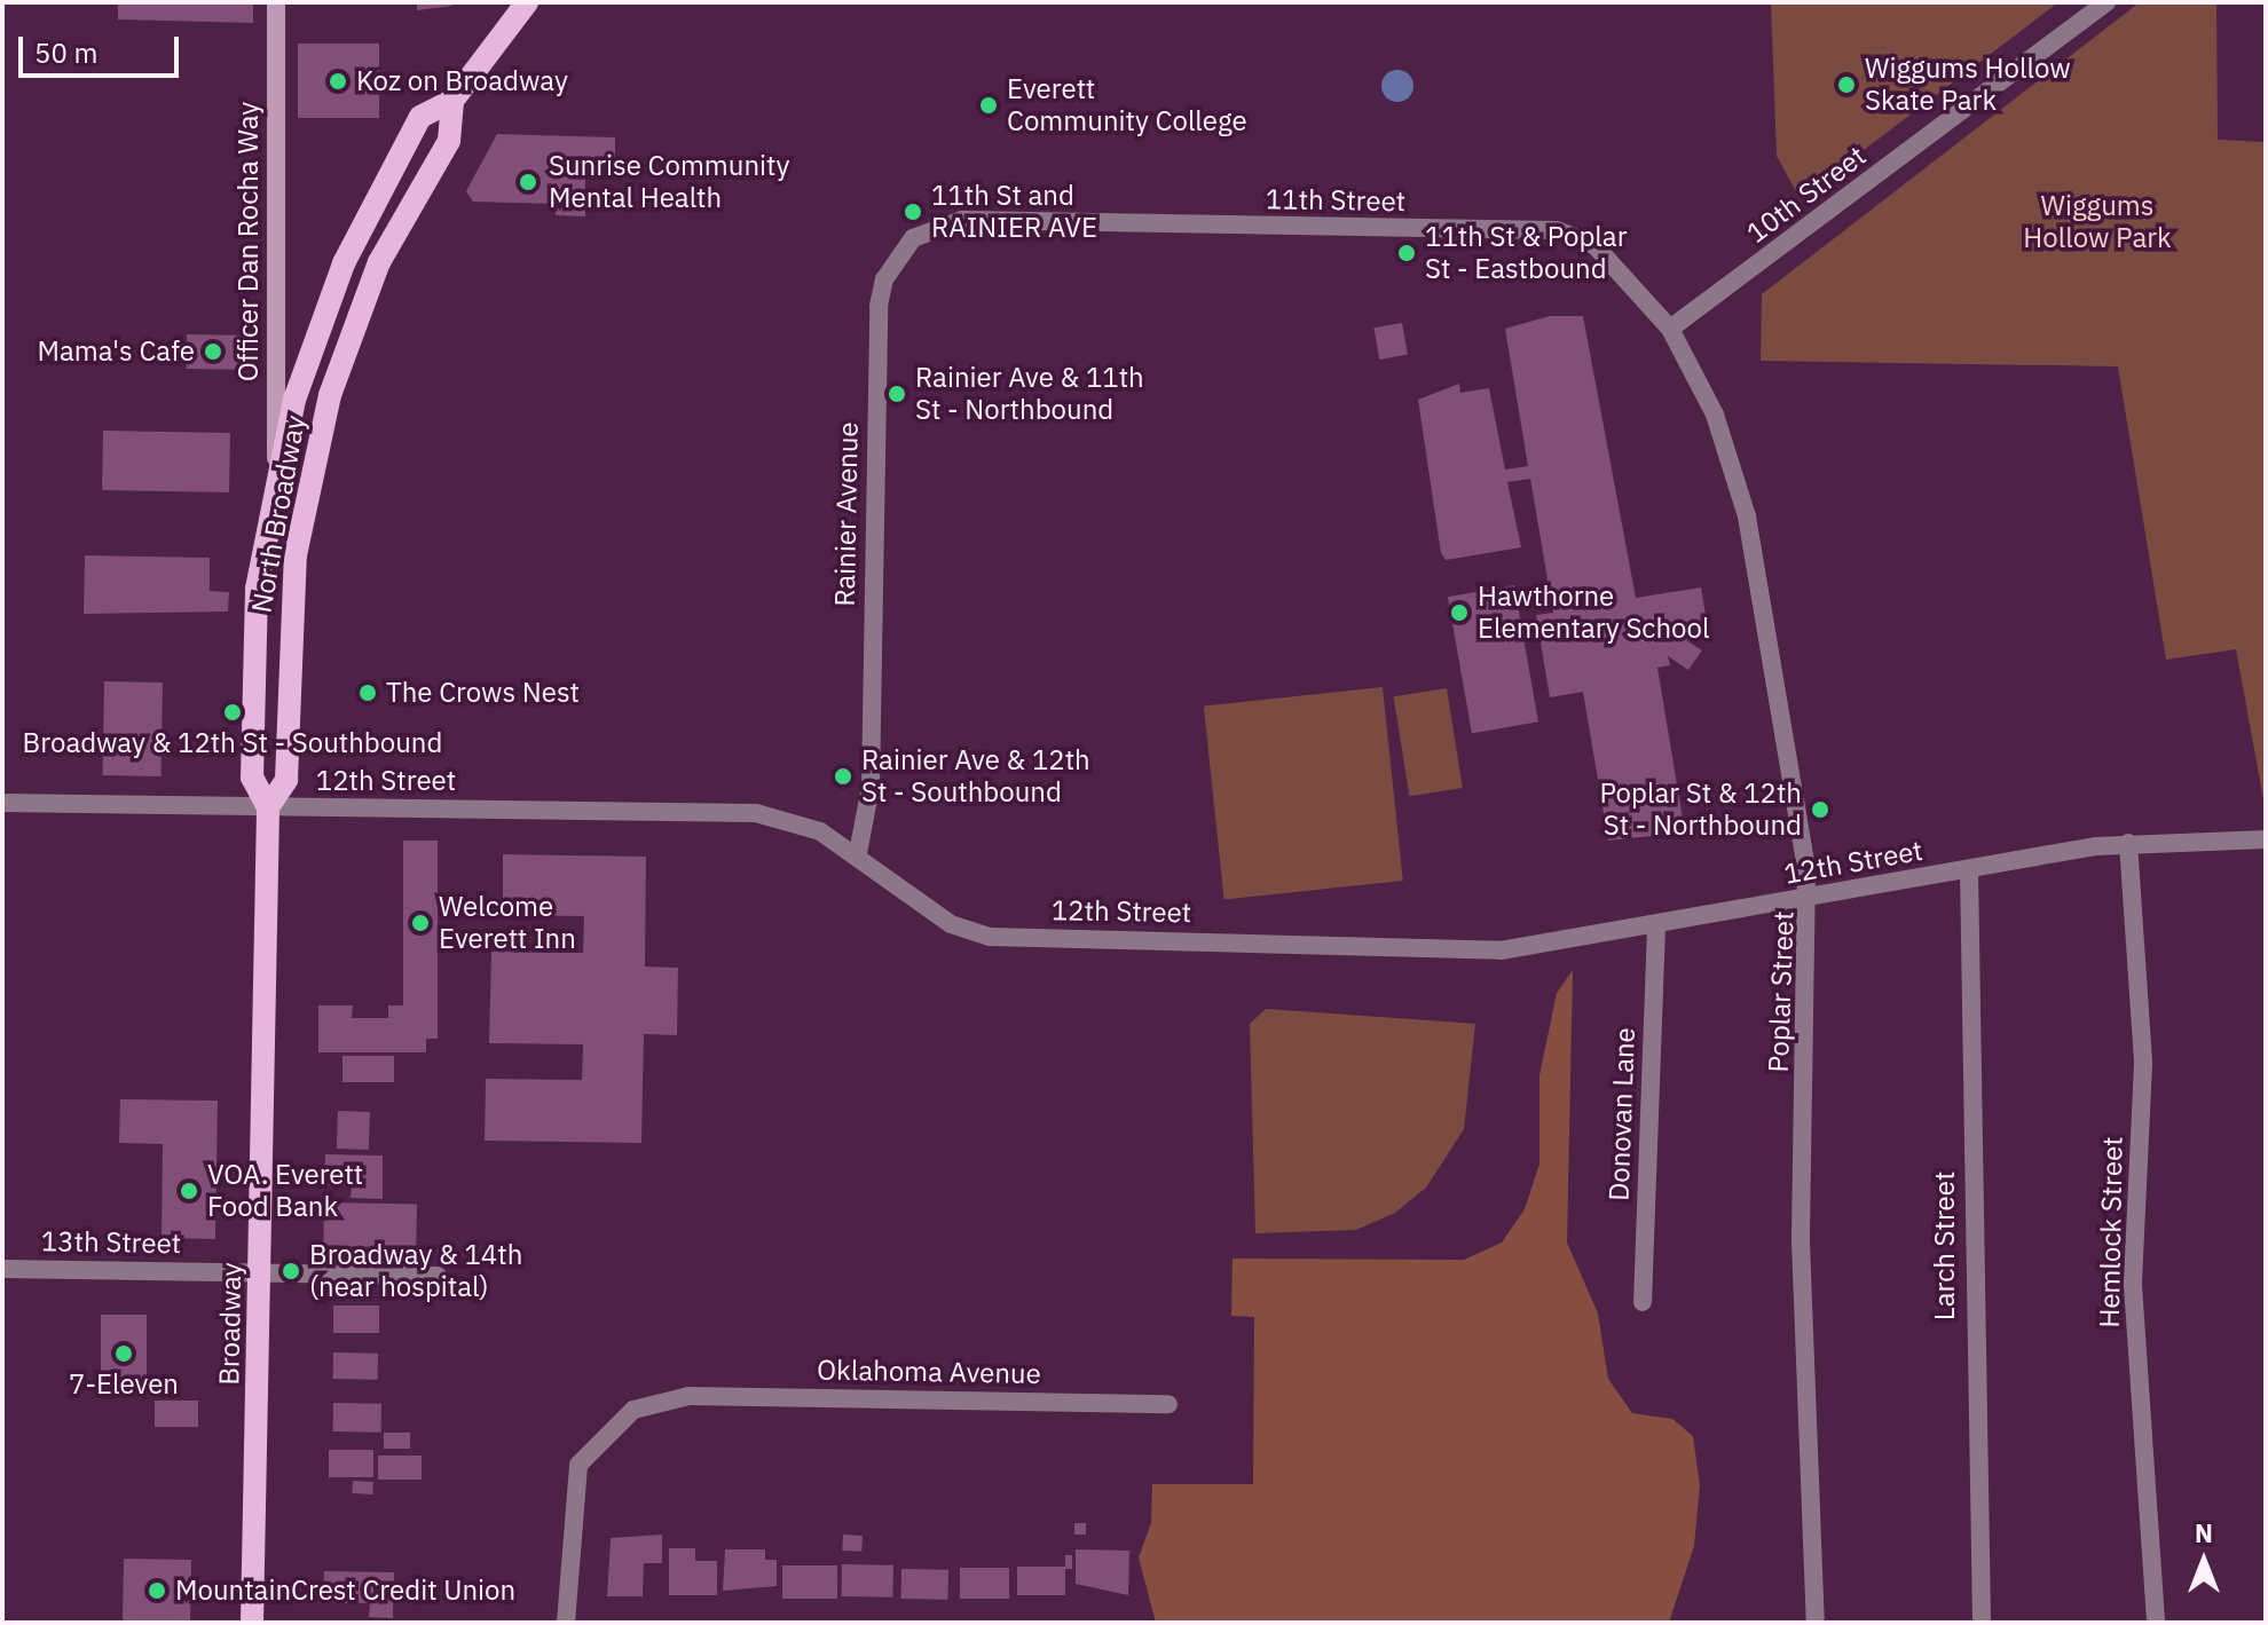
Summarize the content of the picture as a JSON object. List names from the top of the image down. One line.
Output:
{"streets":{"main road":["North Broadway","Broadway"],"street":["10th Street","11th Street","Officer Dan Rocha Way","Rainier Avenue","12th Street","Poplar Street","Donovan Lane","Hemlock Street","13th Street","Larch Street","Oklahoma Avenue"]},"crossings":[["10th Street","11th Street"],["10th Street","Poplar Street"],["11th Street","Rainier Avenue"],["11th Street","Poplar Street"],["Officer Dan Rocha Way","North Broadway"],["North Broadway","12th Street"],["North Broadway","Broadway"],["Rainier Avenue","12th Street"],["12th Street","Poplar Street"],["12th Street","Donovan Lane"],["12th Street","Hemlock Street"],["12th Street","Larch Street"],["12th Street","Broadway"],["13th Street","Broadway"]],"parks":["Wiggums Hollow Park"],"places":["Koz on Broadway","Wiggums Hollow Skate Park","Everett Community College","Sunrise Community Mental Health","11th St and RAINIER AVE","11th St & Poplar St - Eastbound","Mama's Cafe","Rainier Ave & 11th St - Northbound","Hawthorne Elementary School","The Crows Nest","Broadway & 12th St - Southbound","Rainier Ave & 12th St - Southbound","Poplar St & 12th St - Northbound","Welcome Everett Inn","VOA. Everett Food Bank","Broadway & 14th (near hospital)","7-Eleven","MountainCrest Credit Union"],"scale_bar":"50 m","north":"top"}
